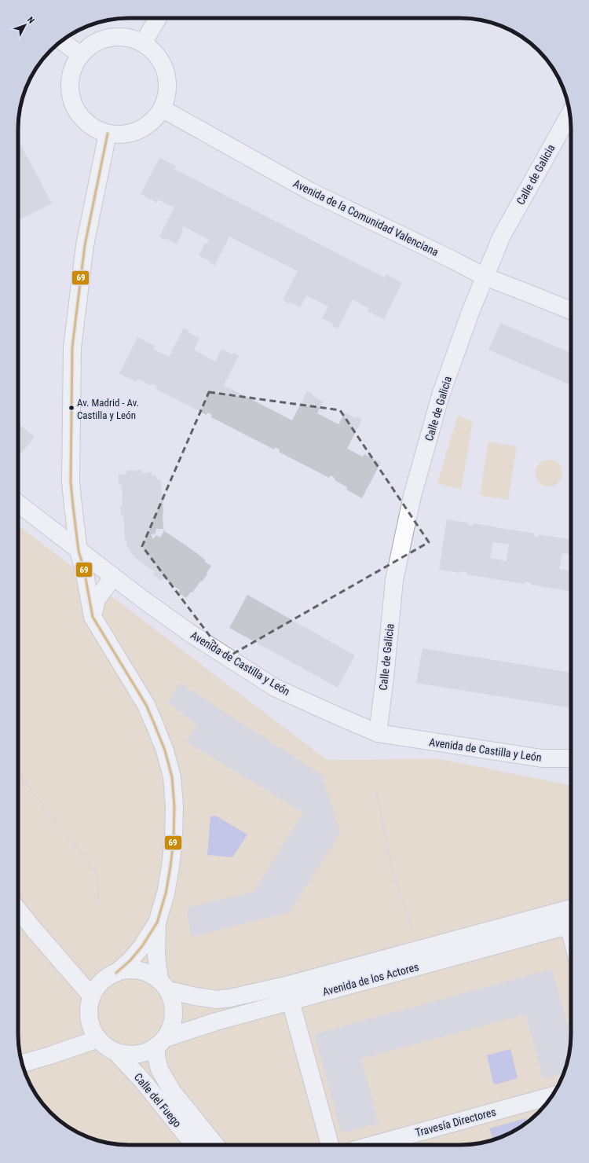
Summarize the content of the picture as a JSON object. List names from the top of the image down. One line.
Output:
{"streets":{"street":["Calle de Galicia","Avenida de la Comunidad Valenciana","Avenida de Castilla y León","Avenida de los Actores","Calle del Fuego","Travesía Directores"]},"crossings":[["Calle de Galicia","Avenida de la Comunidad Valenciana"],["Calle de Galicia","Avenida de Castilla y León"],["Avenida de los Actores","Calle del Fuego"]],"places":["Av. Madrid - Av. Castilla y León"],"lines":["transit line 69"],"north":"top right"}
